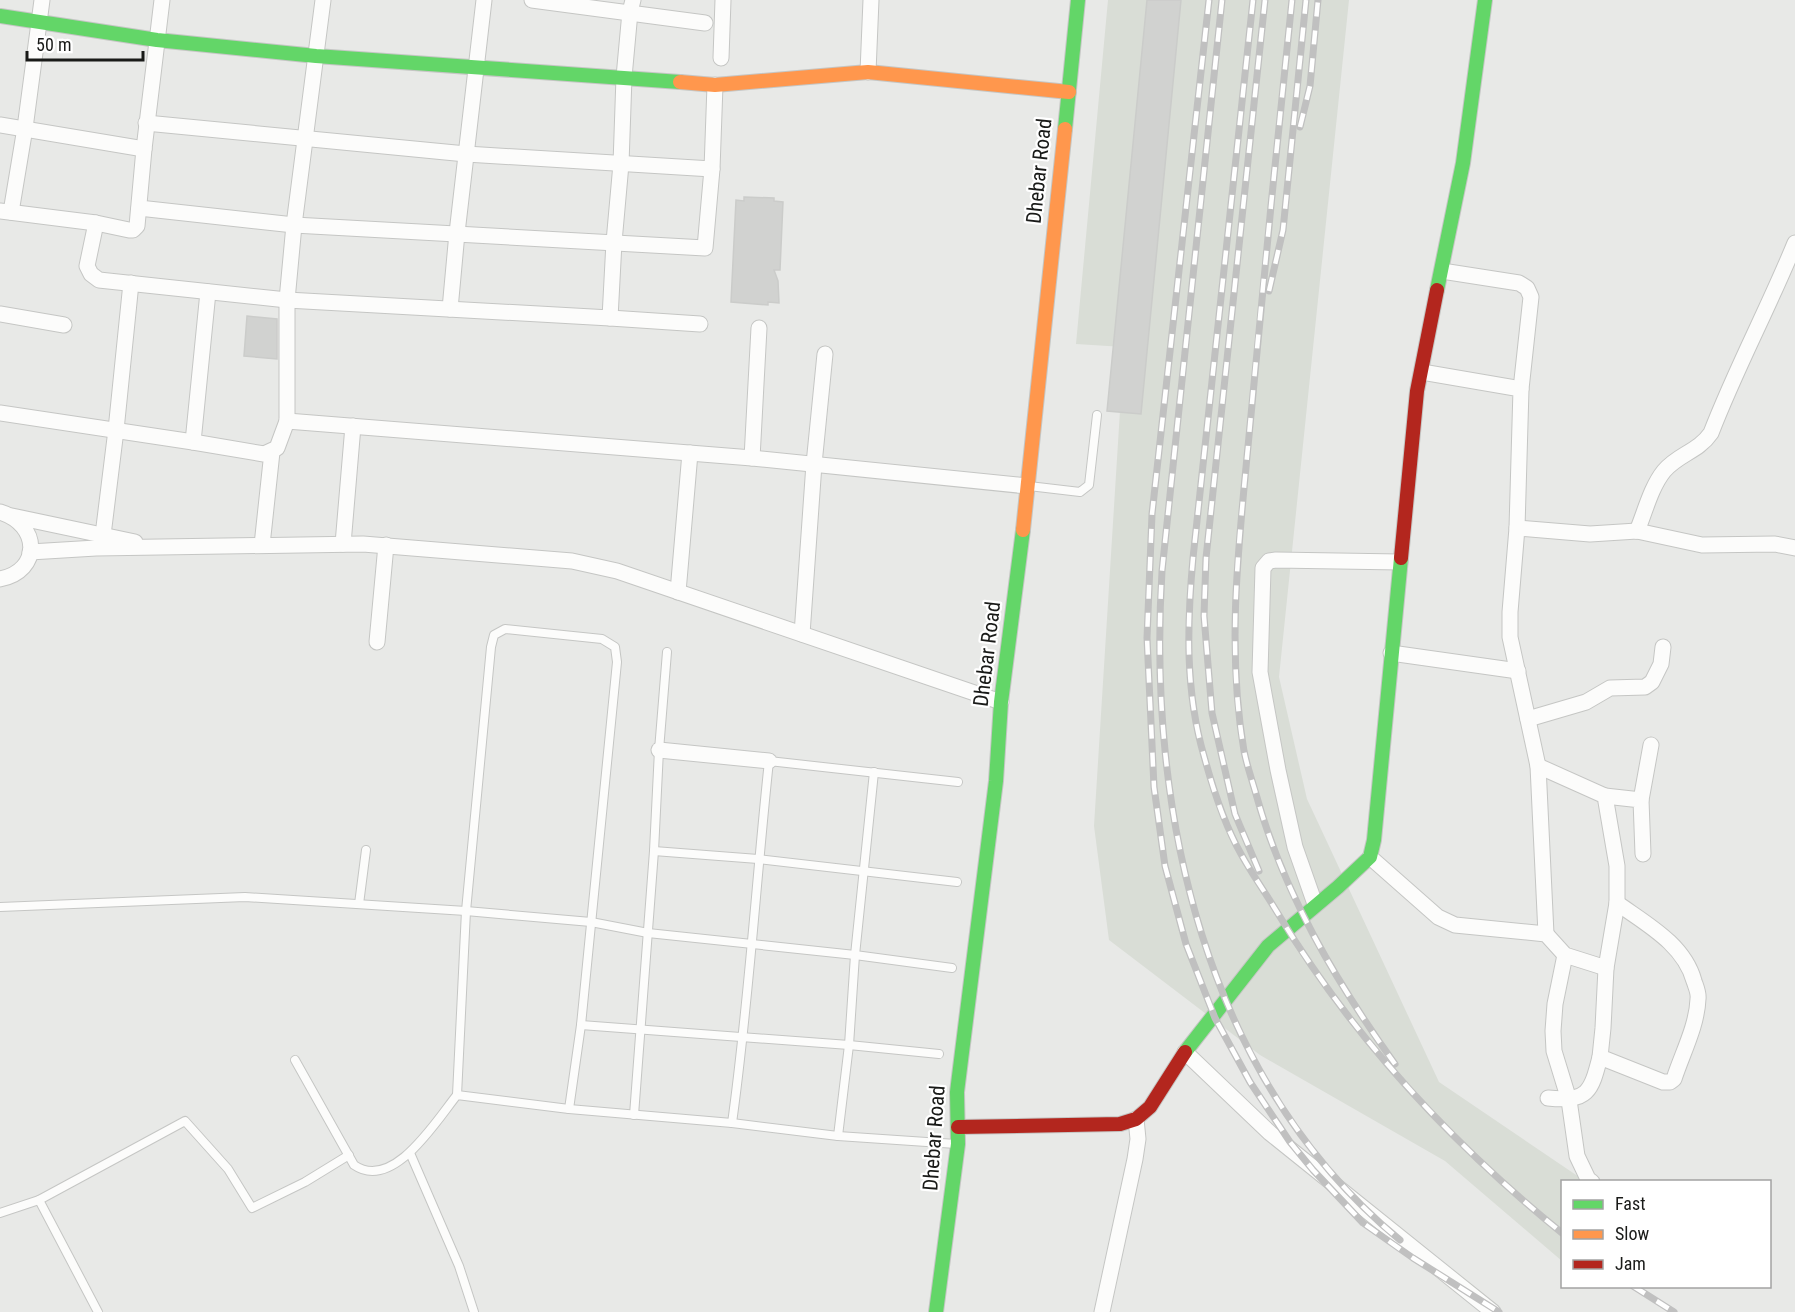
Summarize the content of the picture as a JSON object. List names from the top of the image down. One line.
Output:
{"streets":{"street":["Dhebar Road"]},"legend":["Fast","Slow","Jam"],"scale_bar":"50 m"}
